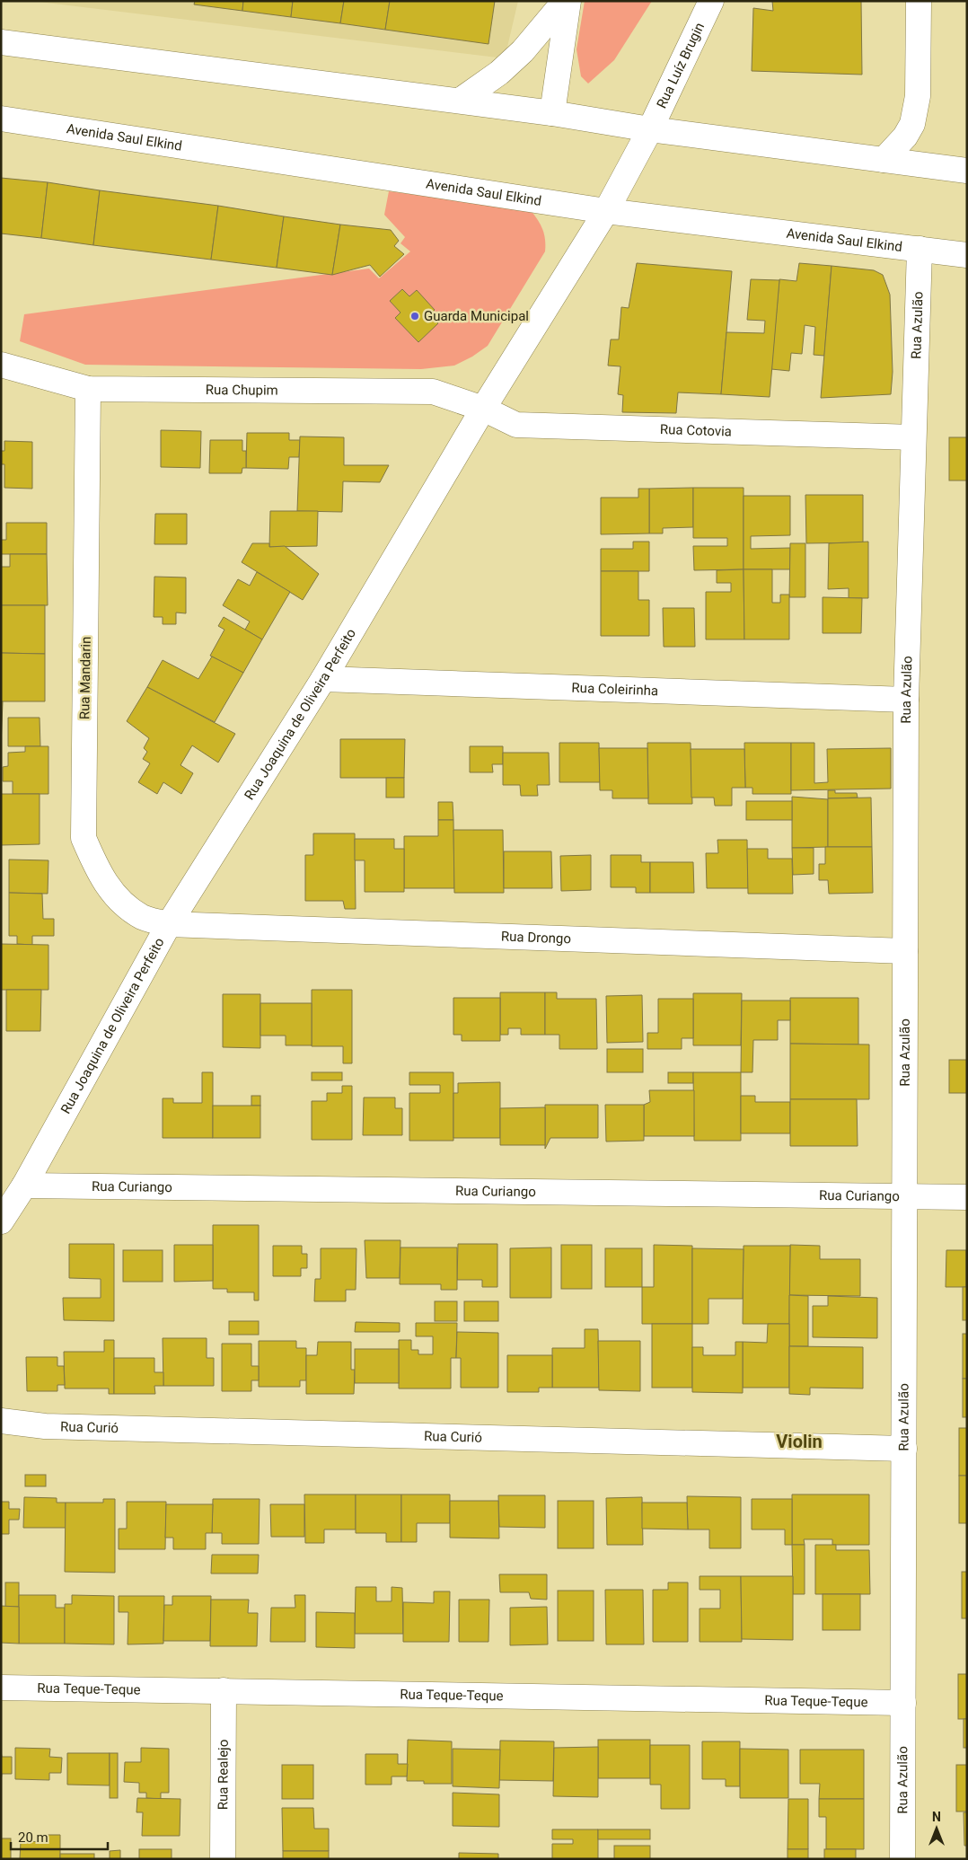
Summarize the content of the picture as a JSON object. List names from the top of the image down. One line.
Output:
{"streets":{"street":["Rua Luíz Brugin","Avenida Saul Elkind","Rua Azulão","Rua Chupim","Rua Cotovia","Rua Mandarin","Rua Coleirinha","Rua Joaquina de Oliveira Perfeito","Rua Drongo","Rua Curiango","Rua Curió","Rua Teque-Teque","Rua Realejo"]},"crossings":[["Rua Luíz Brugin","Avenida Saul Elkind"],["Rua Luíz Brugin","Rua Joaquina de Oliveira Perfeito"],["Avenida Saul Elkind","Rua Azulão"],["Avenida Saul Elkind","Rua Joaquina de Oliveira Perfeito"],["Rua Azulão","Rua Cotovia"],["Rua Azulão","Rua Coleirinha"],["Rua Azulão","Rua Drongo"],["Rua Azulão","Rua Curiango"],["Rua Azulão","Rua Curió"],["Rua Azulão","Rua Teque-Teque"],["Rua Chupim","Rua Cotovia"],["Rua Chupim","Rua Mandarin"],["Rua Chupim","Rua Joaquina de Oliveira Perfeito"],["Rua Cotovia","Rua Joaquina de Oliveira Perfeito"],["Rua Mandarin","Rua Joaquina de Oliveira Perfeito"],["Rua Mandarin","Rua Drongo"],["Rua Coleirinha","Rua Joaquina de Oliveira Perfeito"],["Rua Joaquina de Oliveira Perfeito","Rua Drongo"],["Rua Joaquina de Oliveira Perfeito","Rua Curiango"],["Rua Teque-Teque","Rua Realejo"]],"districts":["Violin"],"places":["Guarda Municipal"],"scale_bar":"20 m","north":"top"}
